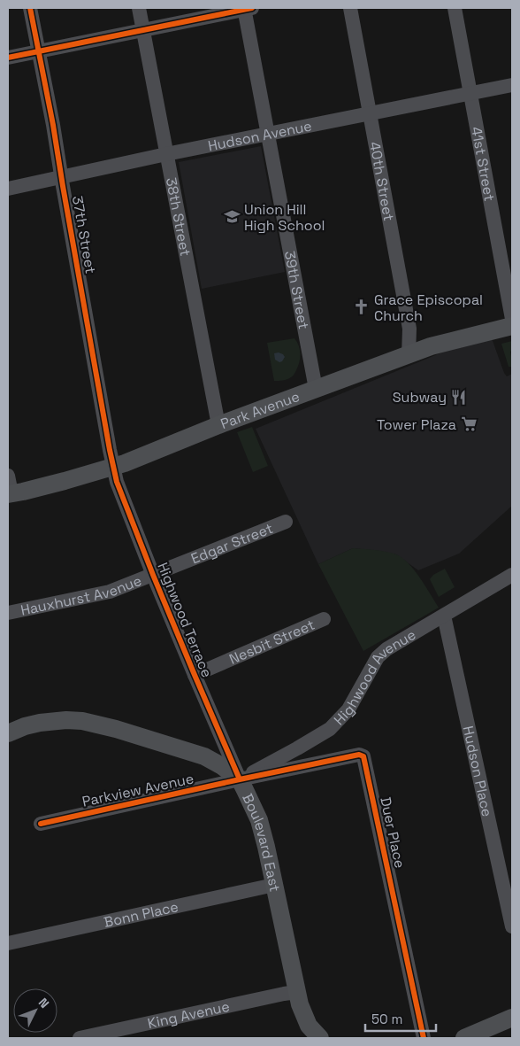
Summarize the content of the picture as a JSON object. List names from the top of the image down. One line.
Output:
{"streets":{"main road":["Park Avenue","Boulevard East"],"street":["Hudson Avenue","41st Street","40th Street","38th Street","37th Street","39th Street","Edgar Street","Hauxhurst Avenue","Highwood Terrace","Nesbit Street","Highwood Avenue","Hudson Place","Parkview Avenue","Duer Place","Bonn Place","King Avenue"]},"crossings":[["Hudson Avenue","41st Street"],["Hudson Avenue","40th Street"],["Hudson Avenue","38th Street"],["Hudson Avenue","37th Street"],["Hudson Avenue","39th Street"],["40th Street","Park Avenue"],["38th Street","Park Avenue"],["37th Street","Park Avenue"],["37th Street","Highwood Terrace"],["39th Street","Park Avenue"],["Park Avenue","Highwood Terrace"],["Edgar Street","Hauxhurst Avenue"],["Edgar Street","Highwood Terrace"],["Hauxhurst Avenue","Highwood Terrace"],["Highwood Terrace","Nesbit Street"],["Highwood Terrace","Highwood Avenue"],["Highwood Terrace","Parkview Avenue"],["Highwood Terrace","Duer Place"],["Highwood Terrace","Boulevard East"],["Highwood Avenue","Hudson Place"],["Highwood Avenue","Parkview Avenue"],["Highwood Avenue","Duer Place"],["Highwood Avenue","Boulevard East"],["Parkview Avenue","Duer Place"],["Parkview Avenue","Boulevard East"],["Duer Place","Boulevard East"],["Boulevard East","Bonn Place"],["Boulevard East","King Avenue"]],"places":{"school or university":["Union Hill High School"],"church":["Grace Episcopal Church"],"restaurant":["Subway"],"supermarket":["Tower Plaza"]},"scale_bar":"50 m","north":"top right"}
